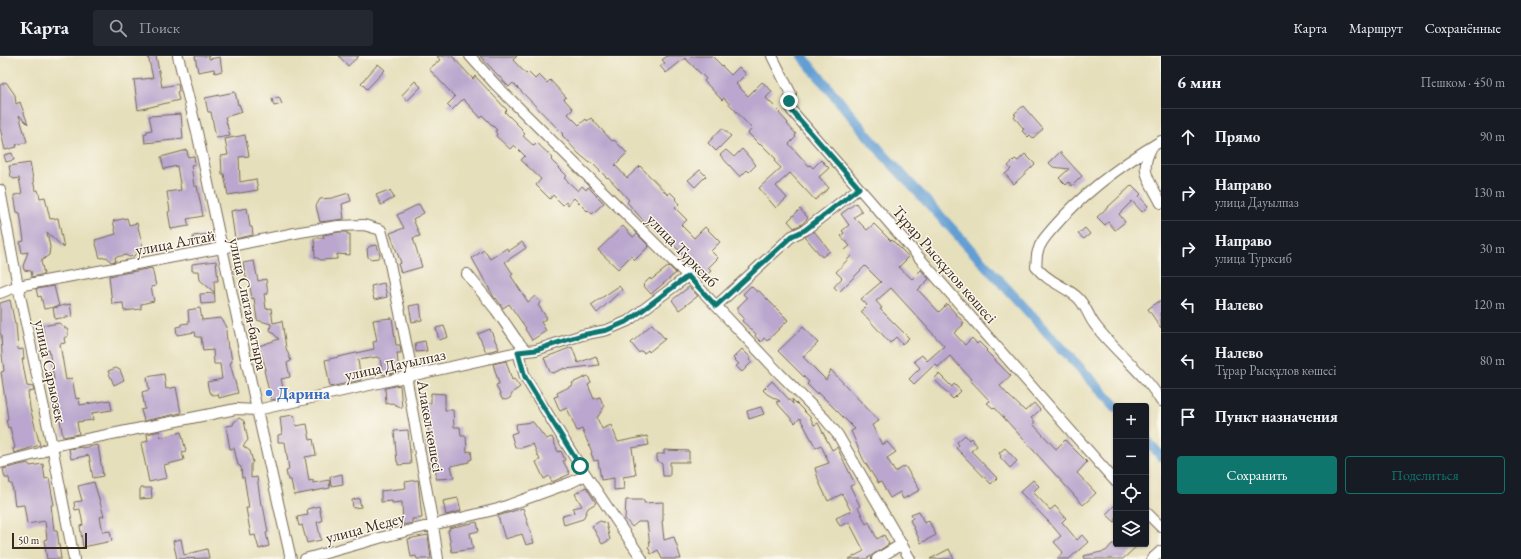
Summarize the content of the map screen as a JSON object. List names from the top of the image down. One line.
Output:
{"streets":{"street":["улица Алтай","улица Турксиб","Тұрар Рысқұлов көшесі","улица Спатая-батыра","улица Дауылпаз","улица Сарыозек","Алакөл көшесі","улица Медеу"]},"crossings":[["улица Алтай","улица Спатая-батыра"],["улица Алтай","улица Сарыозек"],["улица Алтай","Алакөл көшесі"],["улица Турксиб","улица Дауылпаз"],["улица Спатая-батыра","улица Дауылпаз"],["улица Дауылпаз","улица Сарыозек"],["улица Дауылпаз","Алакөл көшесі"],["Алакөл көшесі","улица Медеу"]],"places":["Дарина"],"scale_bar":"50 m","page":{"header":"Карта","search":"Поиск","nav":["Карта","Маршрут","Сохранённые"],"heading":["6 мин","Пешком · 450 m"],"list":[["Прямо","90 m"],["Направо","улица Дауылпаз","130 m"],["Направо","улица Турксиб","30 m"],["Налево","120 m"],["Налево","Тұрар Рысқұлов көшесі","80 m"],"Пункт назначения"],"map_buttons":["+","−"],"buttons":["Сохранить","Поделиться"],"scale":"50 m"}}
